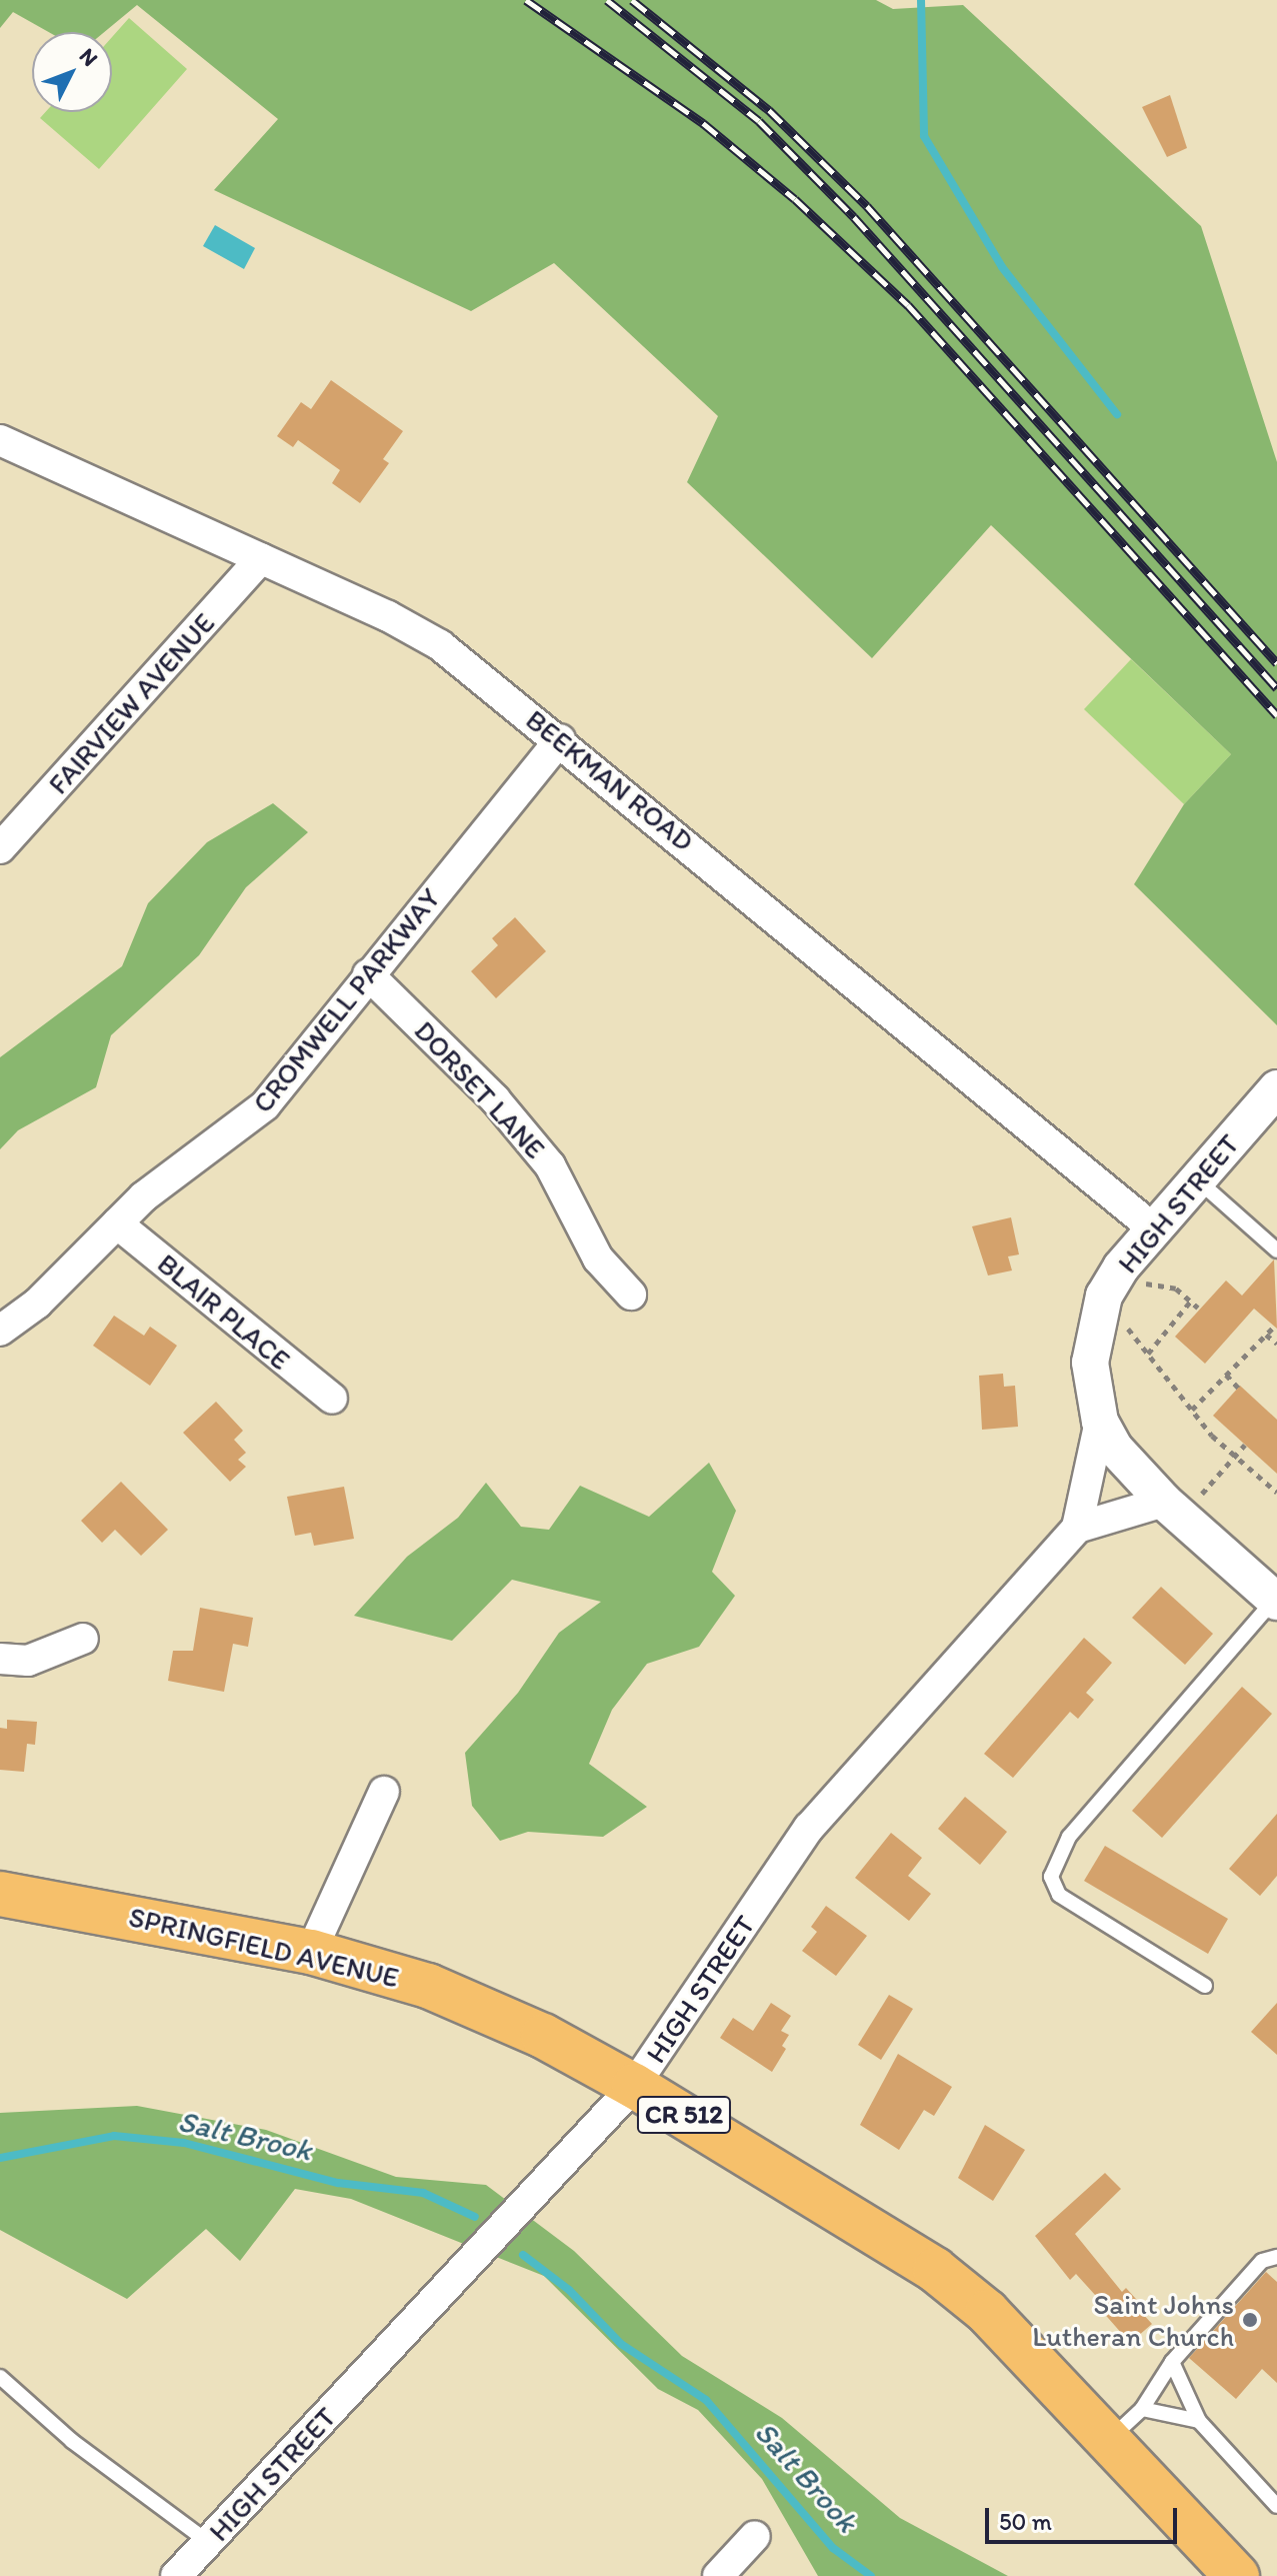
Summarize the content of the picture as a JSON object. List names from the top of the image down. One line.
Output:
{"streets":{"main road":["SPRINGFIELD AVENUE","CR 512"],"street":["FAIRVIEW AVENUE","BEEKMAN ROAD","CROMWELL PARKWAY","DORSET LANE","HIGH STREET","BLAIR PLACE"]},"crossings":[["FAIRVIEW AVENUE","BEEKMAN ROAD"],["BEEKMAN ROAD","CROMWELL PARKWAY"],["BEEKMAN ROAD","HIGH STREET"],["CROMWELL PARKWAY","DORSET LANE"],["CROMWELL PARKWAY","BLAIR PLACE"],["HIGH STREET","SPRINGFIELD AVENUE"]],"water":["Salt Brook"],"places":["Saint Johns Lutheran Church"],"scale_bar":"50 m","north":"top right"}
